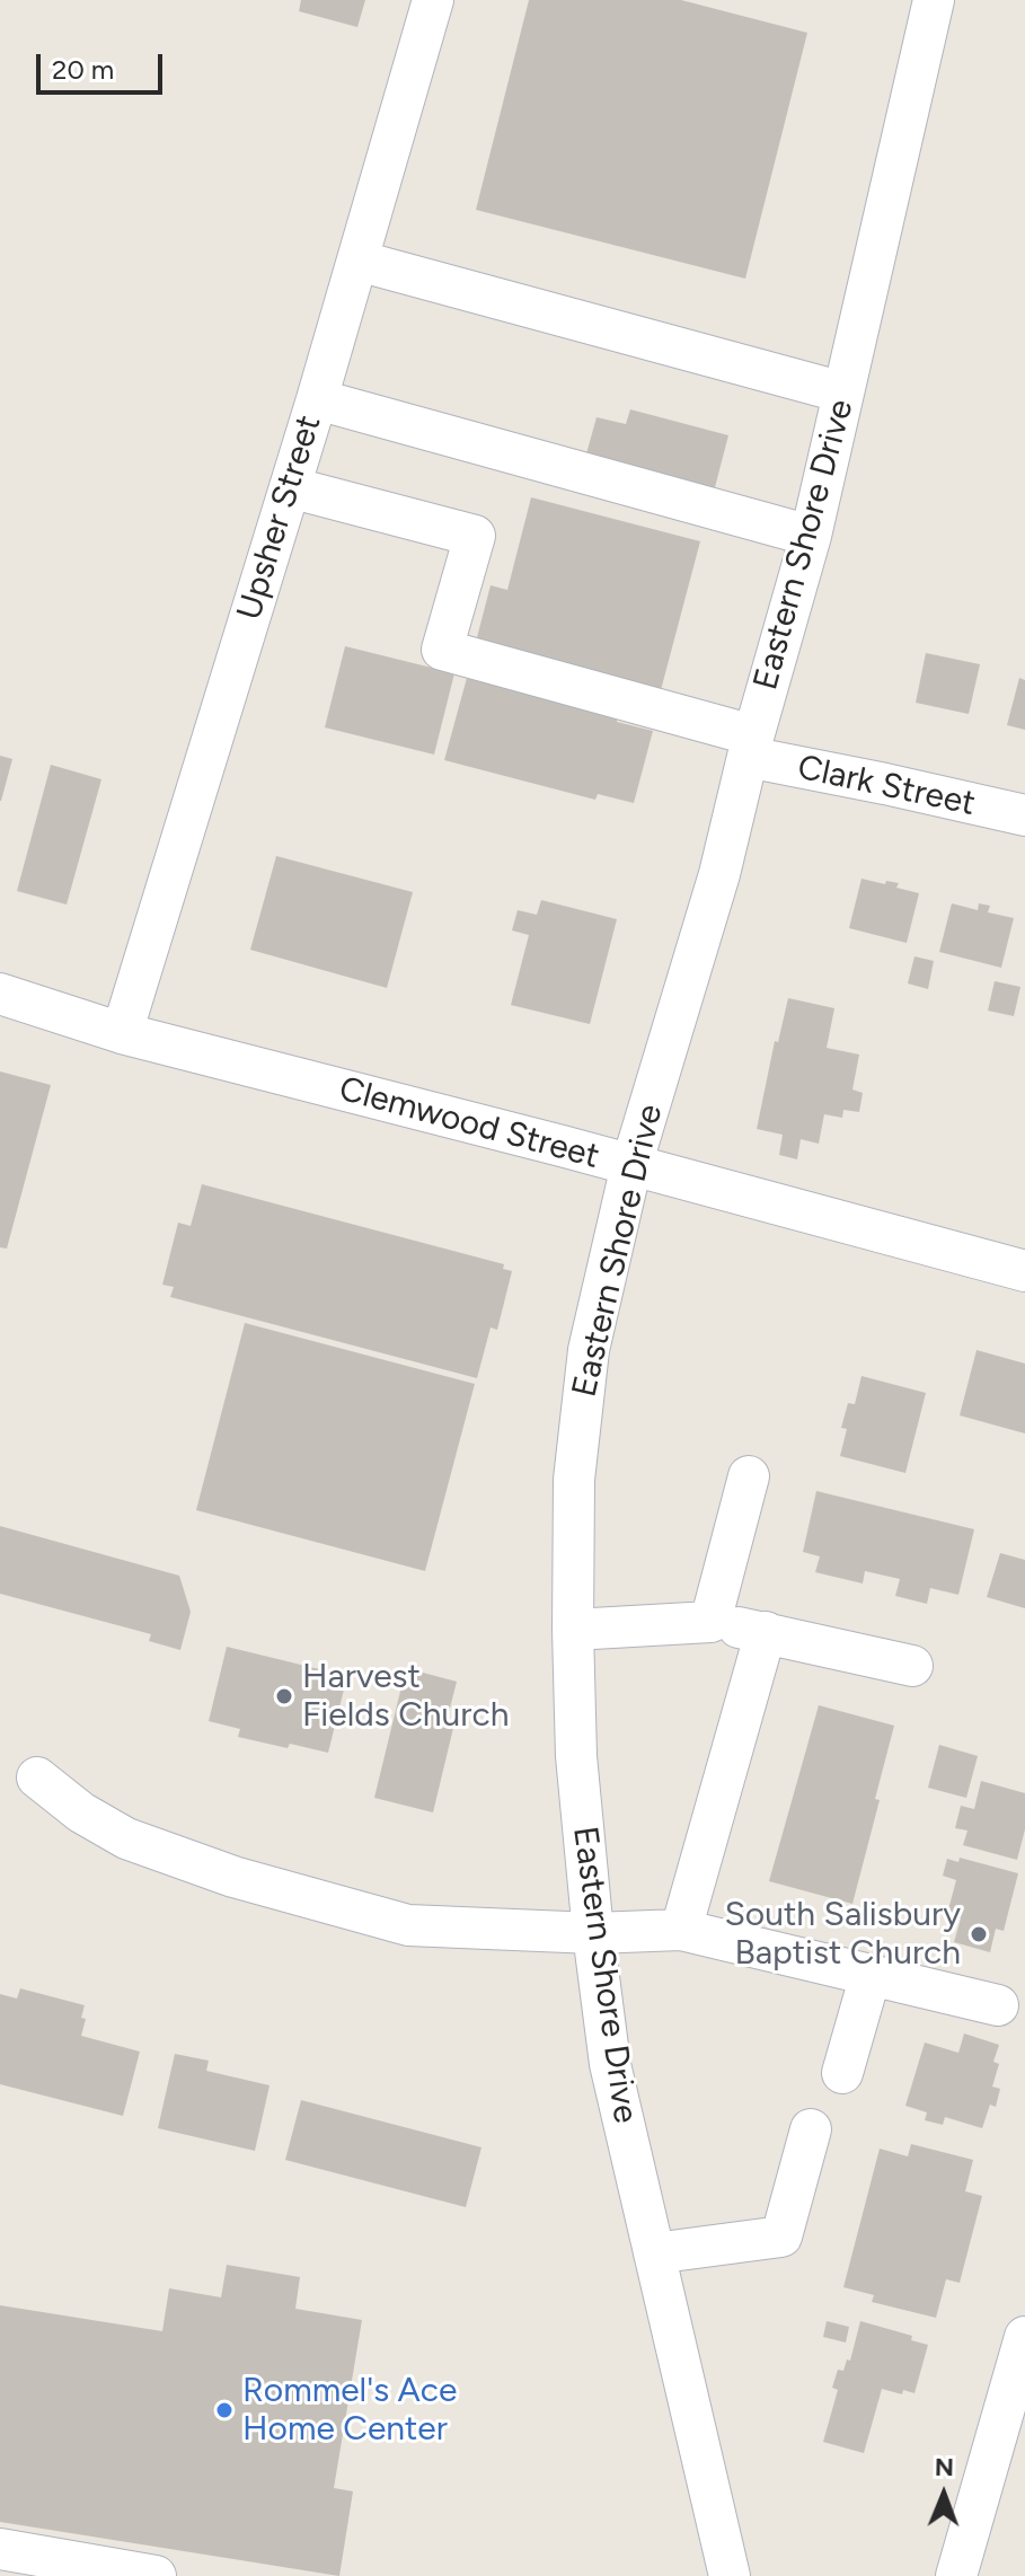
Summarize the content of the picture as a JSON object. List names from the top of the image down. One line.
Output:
{"streets":{"street":["Upsher Street","Eastern Shore Drive","Clark Street","Clemwood Street"]},"crossings":[["Upsher Street","Clark Street"],["Upsher Street","Clemwood Street"],["Eastern Shore Drive","Clark Street"],["Eastern Shore Drive","Clemwood Street"]],"places":["Harvest Fields Church","South Salisbury Baptist Church","Rommel's Ace Home Center"],"scale_bar":"20 m","north":"top"}
